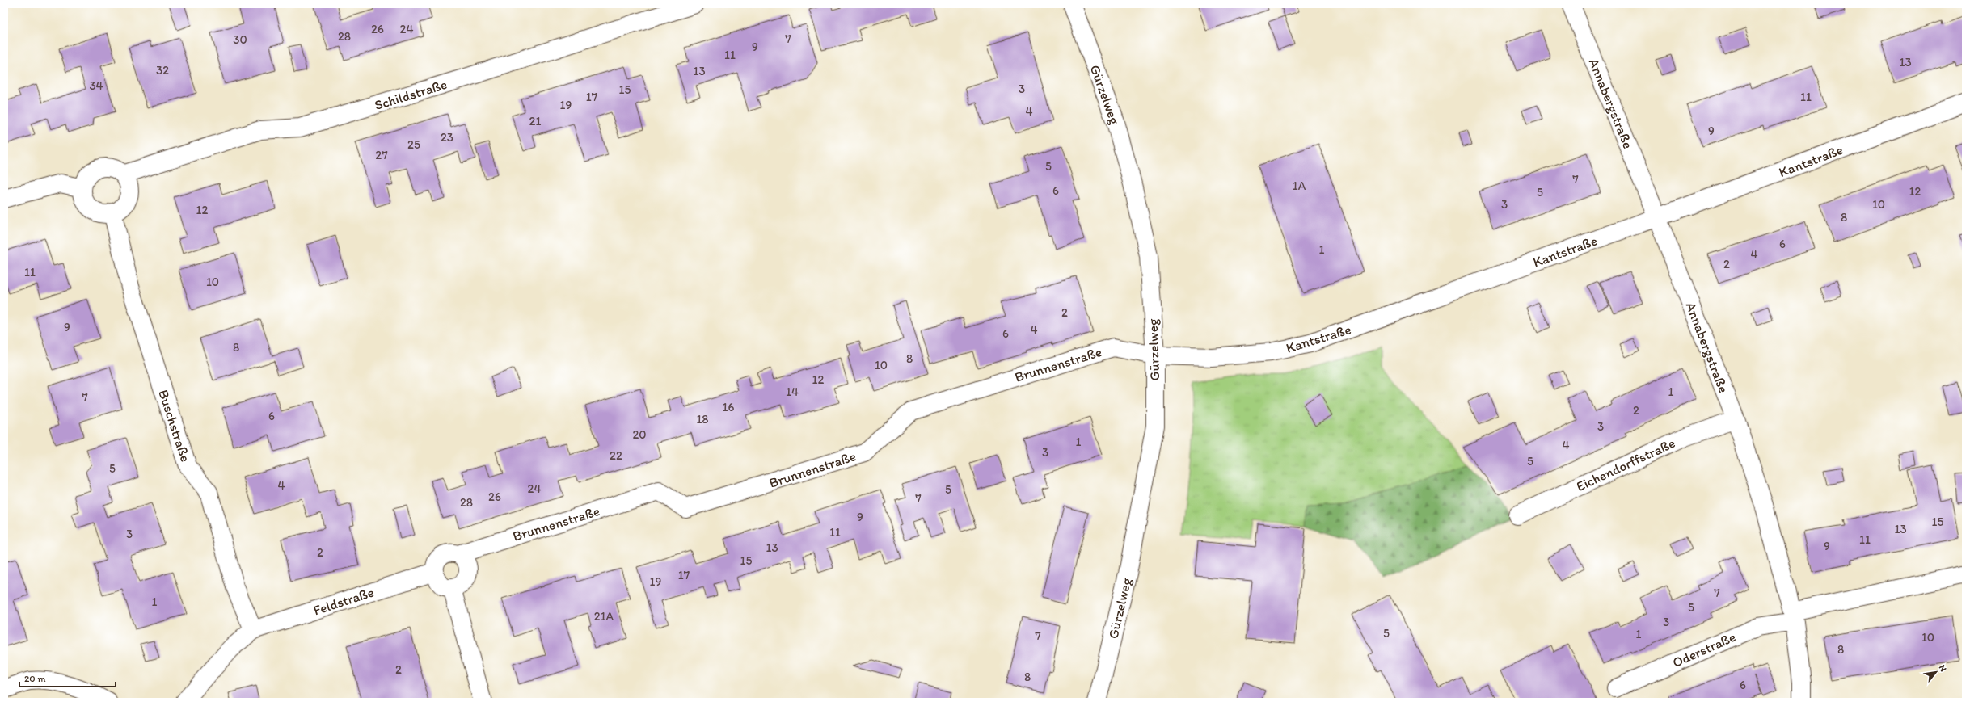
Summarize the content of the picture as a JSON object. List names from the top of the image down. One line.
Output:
{"streets":{"street":["Schildstraße","Gürzelweg","Annabergstraße","Kantstraße","Brunnenstraße","Buschstraße","Eichendorffstraße","Feldstraße","Oderstraße"]},"crossings":[["Schildstraße","Buschstraße"],["Gürzelweg","Kantstraße"],["Gürzelweg","Brunnenstraße"],["Annabergstraße","Kantstraße"],["Annabergstraße","Eichendorffstraße"],["Annabergstraße","Oderstraße"],["Kantstraße","Brunnenstraße"],["Brunnenstraße","Feldstraße"],["Buschstraße","Feldstraße"]],"house_numbers":["26","24","28","7","30","9","11","13","32","13","34","3","15","17","11","19","4","21","9","23","25","27","5","7","1A","6","12","5","3","10","12","8","6","1","4","2","11","10","2","9","4","6","8","8","10","12","14","1","7","16","2","6","18","3","20","1","4","3","22","5","5","4","24","5","26","7","28","9","15","13","11","3","11","9","13","2","15","17","19","7","1","5","21A","3","5","1","7","10","8","2","8","6"],"scale_bar":"20 m","north":"top right"}
